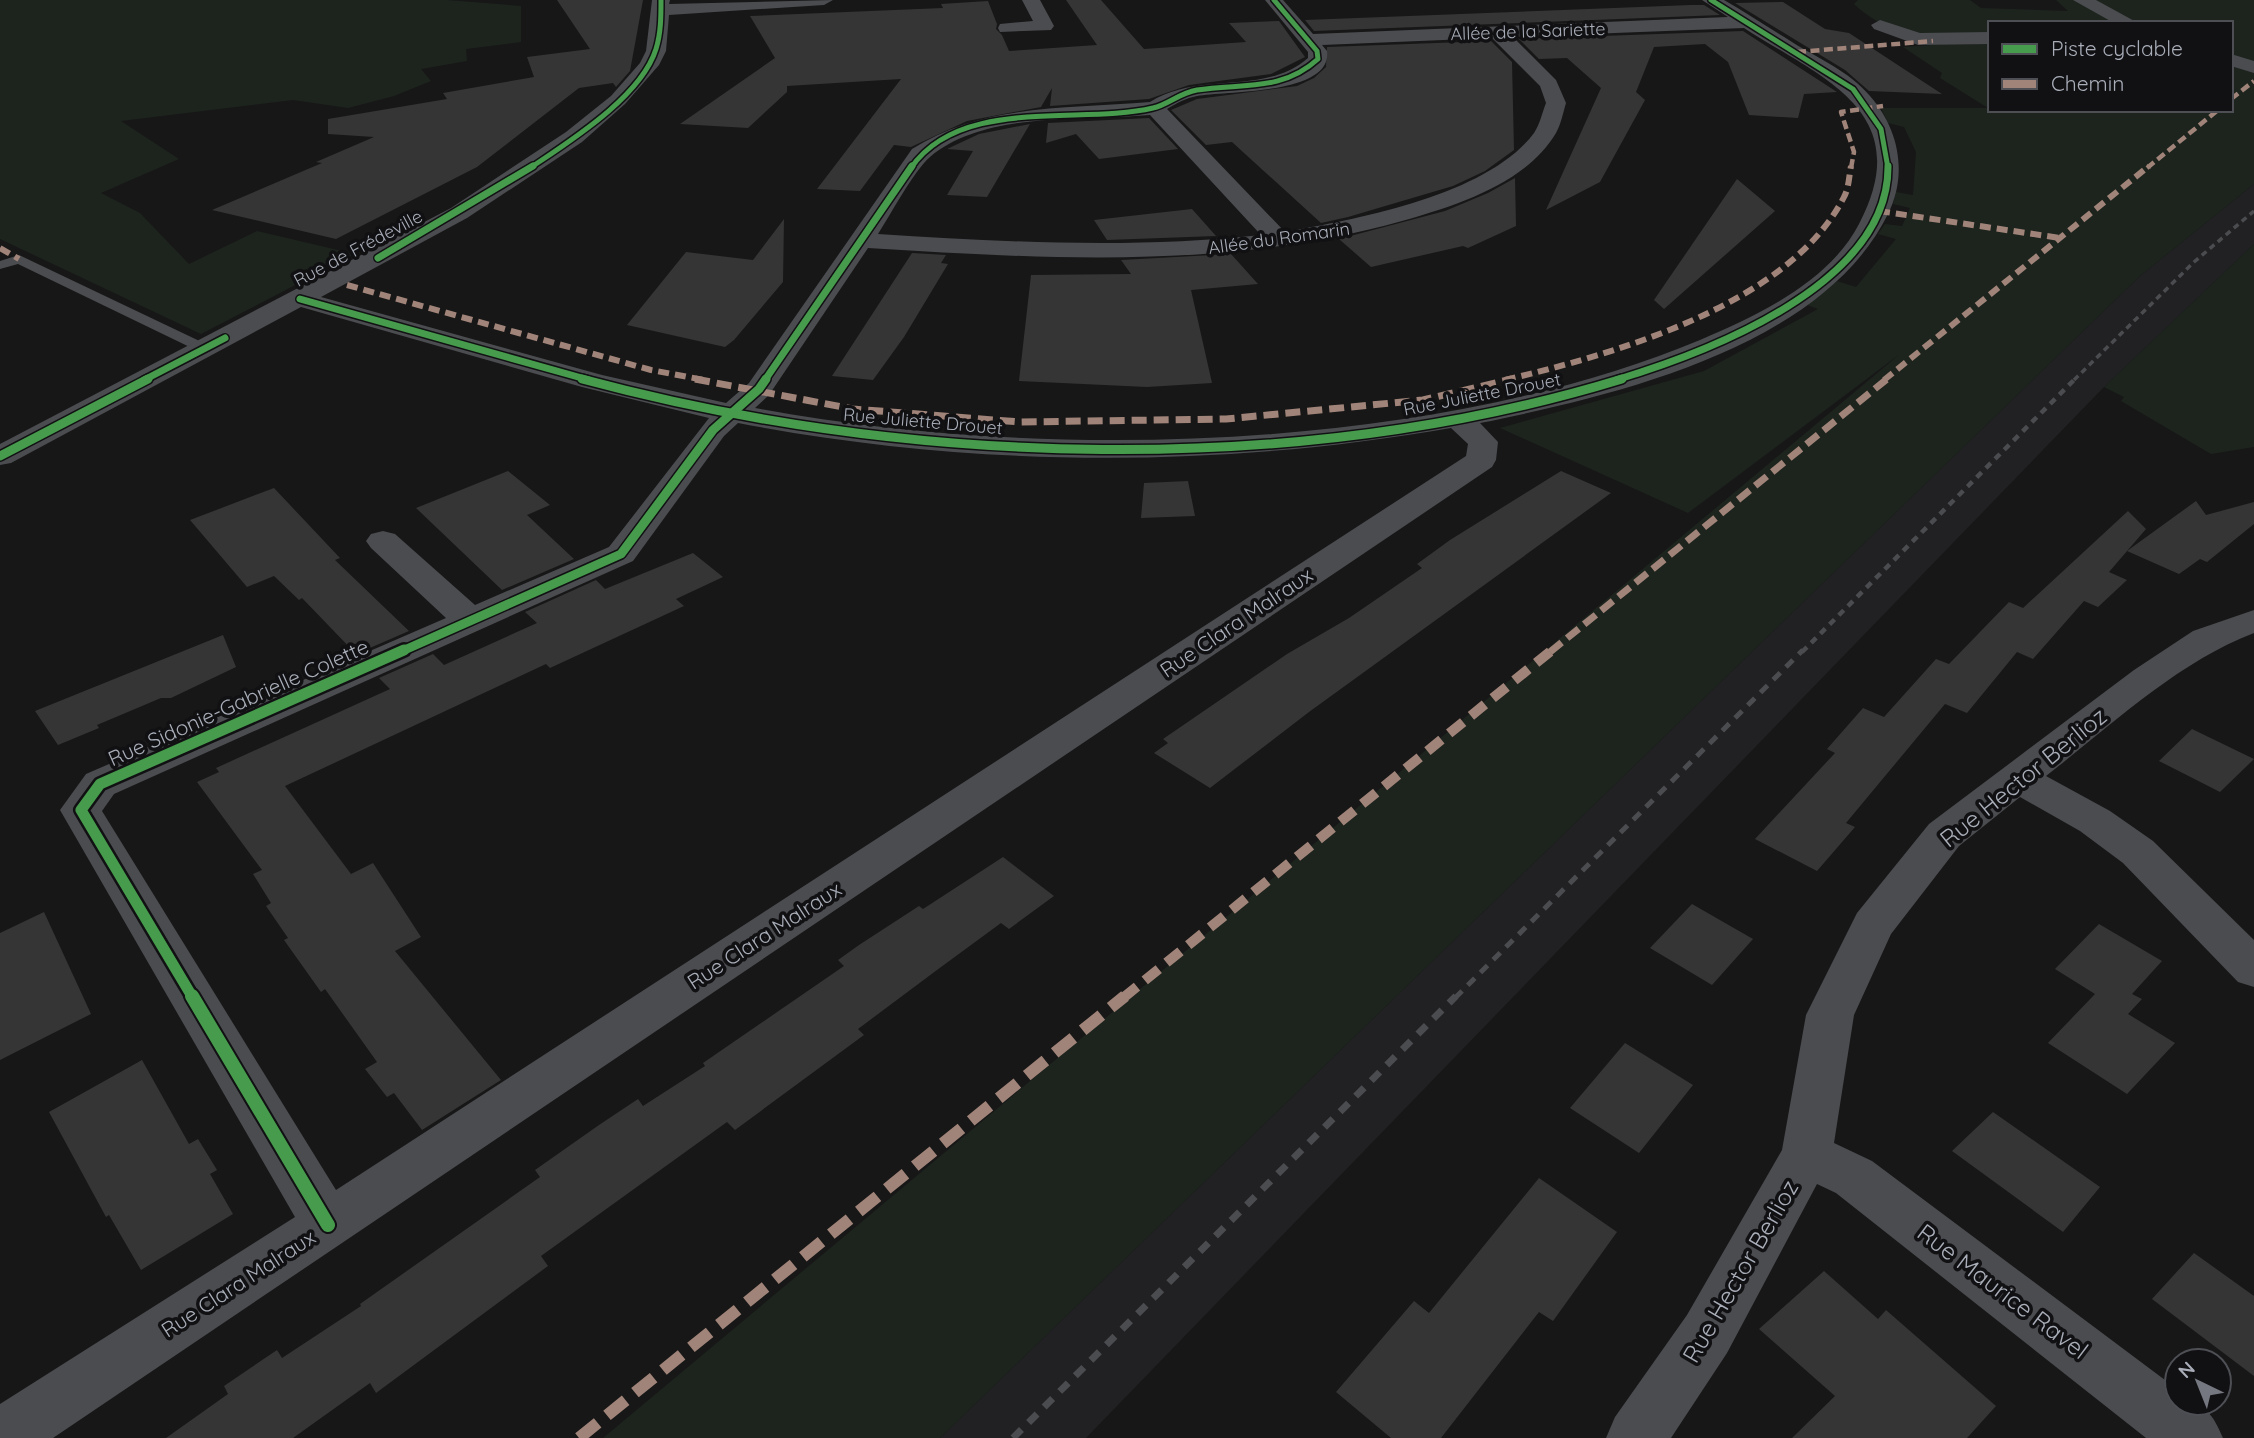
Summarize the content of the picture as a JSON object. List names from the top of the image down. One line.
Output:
{"streets":{"street":["Allée de la Sariette","Allée du Romarin","Rue de Frédeville","Rue Juliette Drouet","Rue Clara Malraux","Rue Sidonie-Gabrielle Colette","Rue Hector Berlioz","Rue Maurice Ravel"]},"crossings":[["Allée de la Sariette","Allée du Romarin"],["Allée de la Sariette","Rue Juliette Drouet"],["Rue de Frédeville","Rue Juliette Drouet"],["Rue Juliette Drouet","Rue Clara Malraux"],["Rue Juliette Drouet","Rue Sidonie-Gabrielle Colette"],["Rue Clara Malraux","Rue Sidonie-Gabrielle Colette"],["Rue Hector Berlioz","Rue Maurice Ravel"]],"legend":["Piste cyclable","Chemin"],"north":"top left"}
